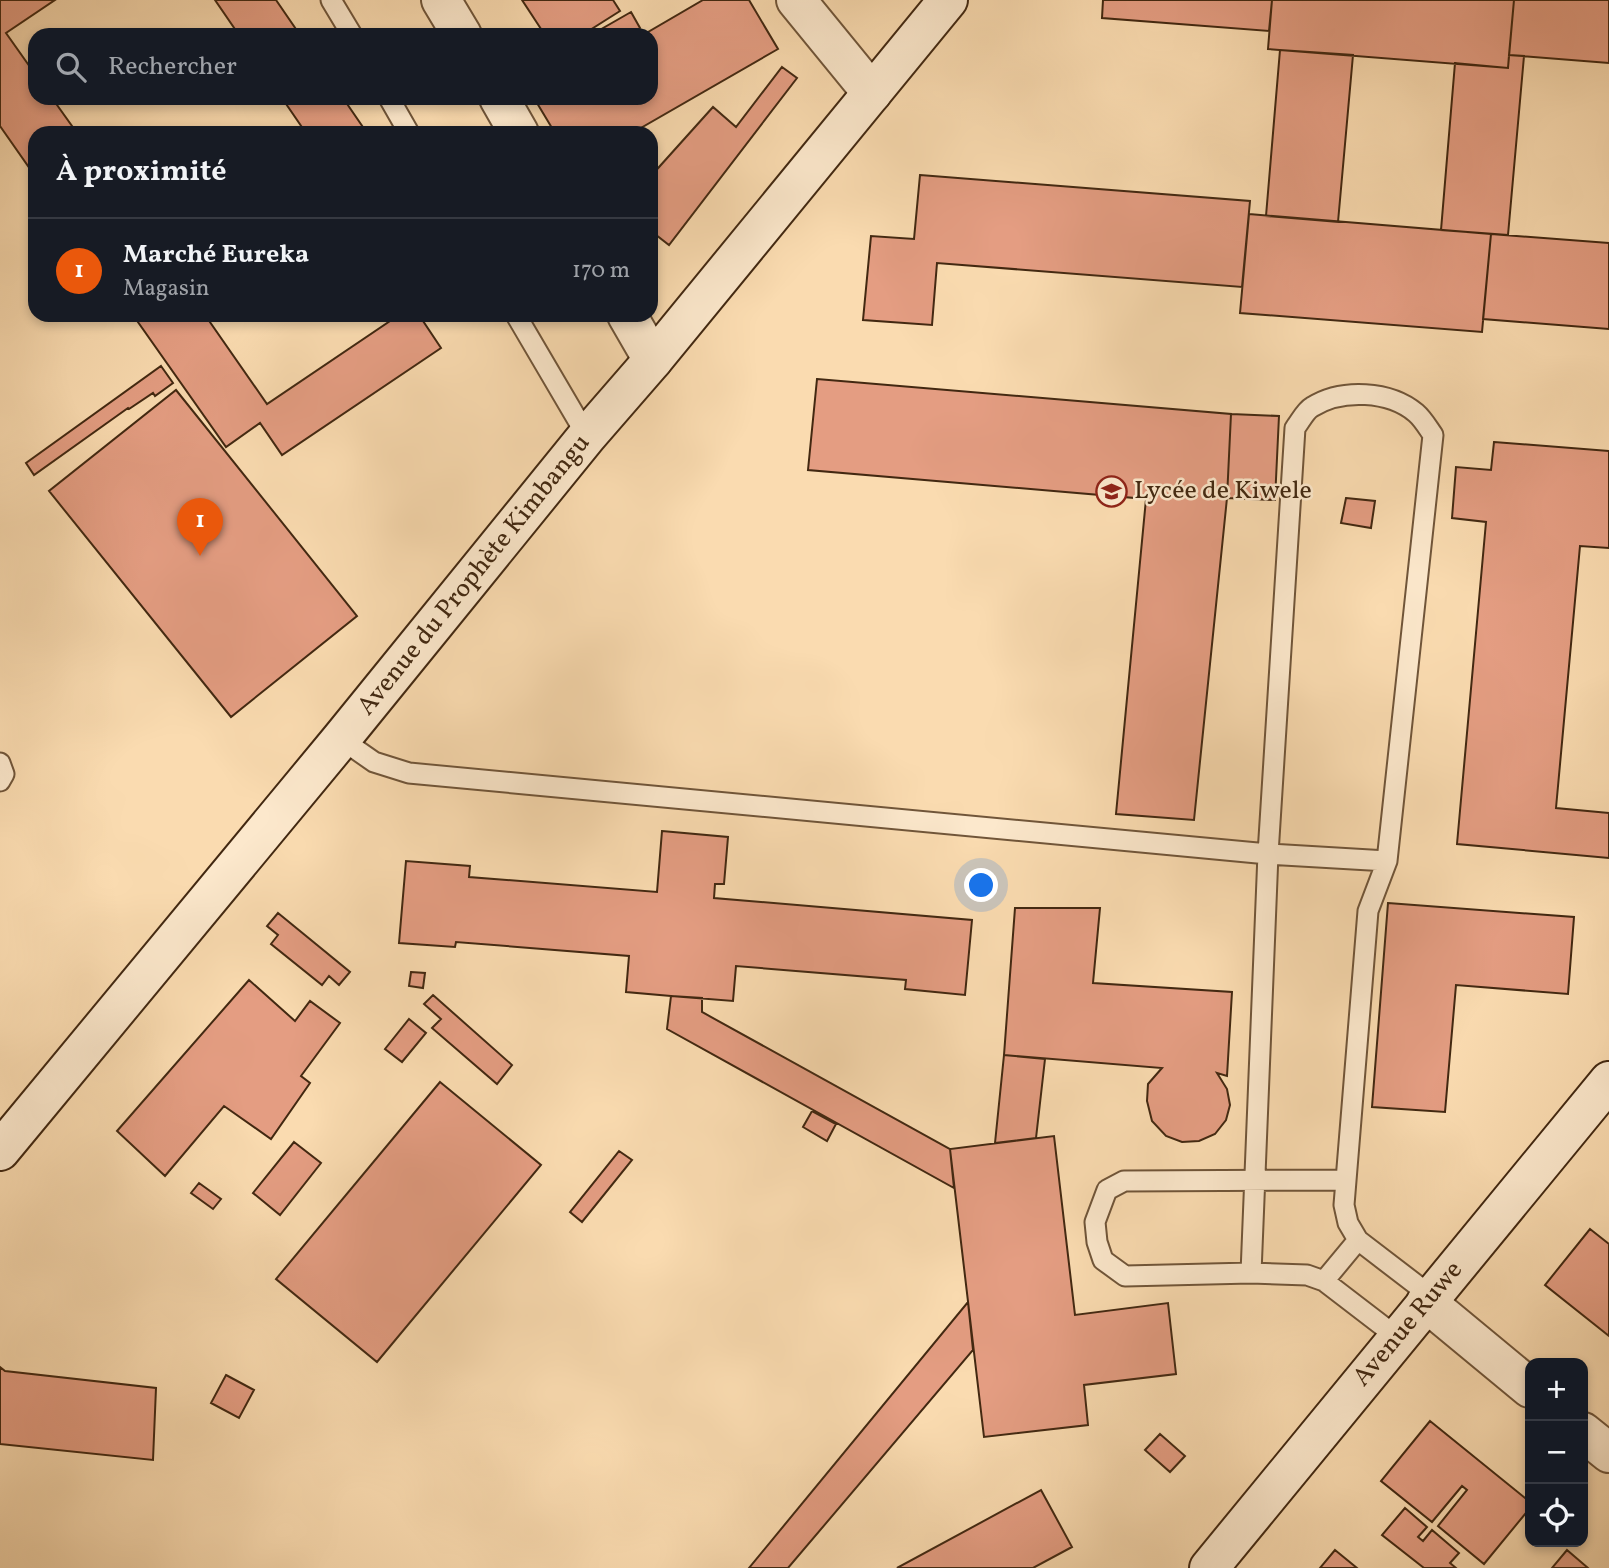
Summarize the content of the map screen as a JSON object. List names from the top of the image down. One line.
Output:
{"streets":{"street":["Avenue du Prophète Kimbangu","Avenue Ruwe"]},"places":{"school or university":["Lycée de Kiwele"]},"page":{"search":"Rechercher","heading":"À proximité","list":[{"mark":"1","name":"Marché Eureka","note":"Magasin","value":"170 m"}],"pins":"1","map_buttons":["+","−"]}}
